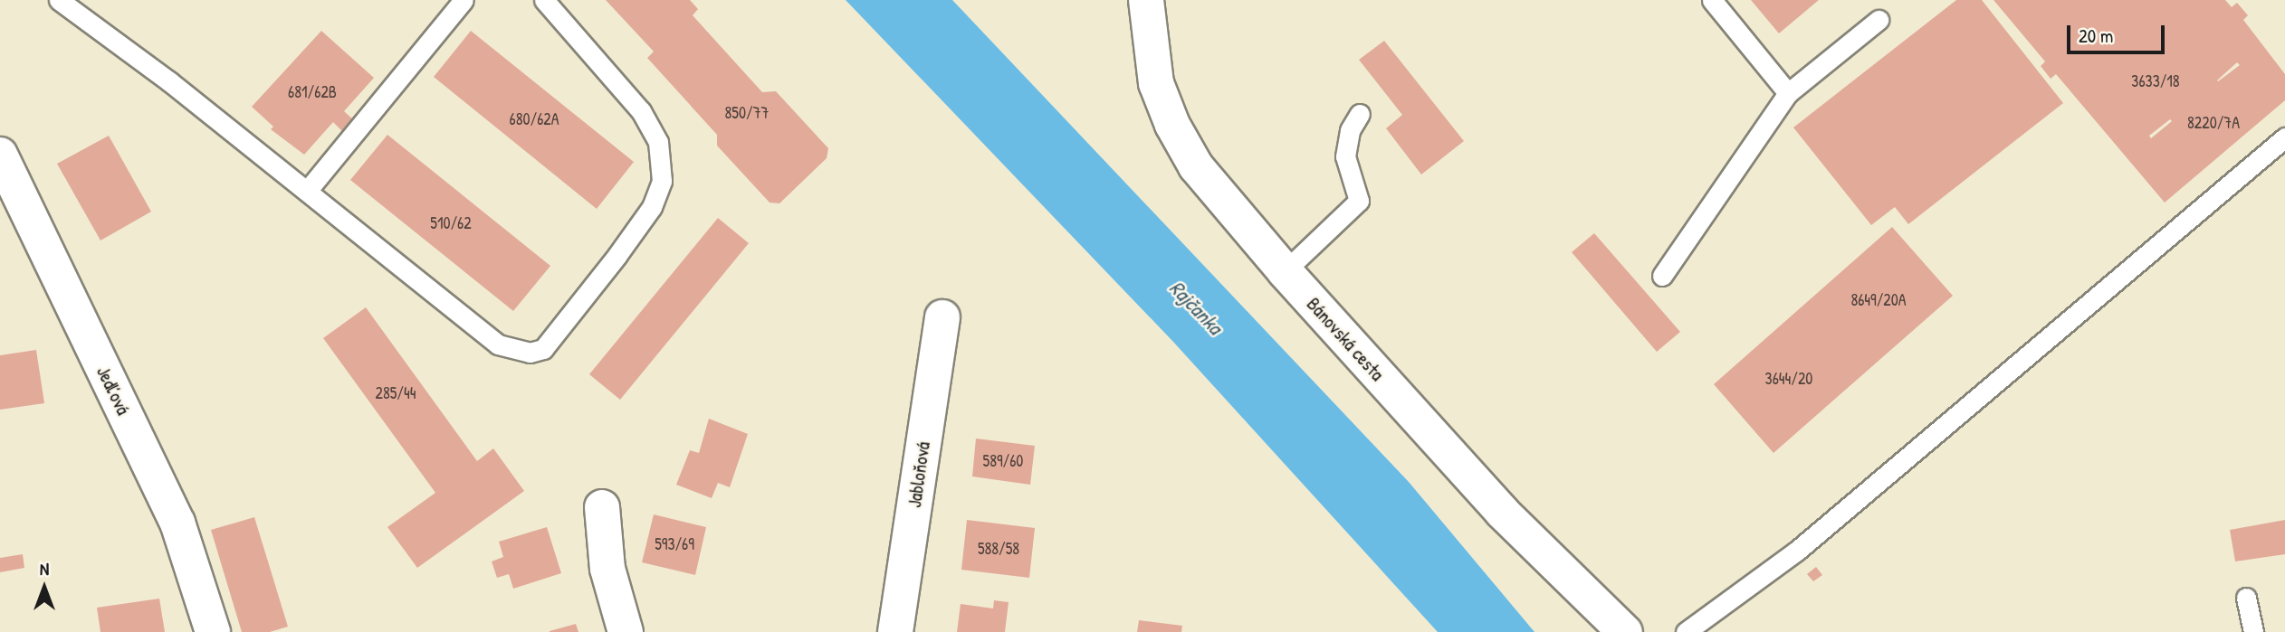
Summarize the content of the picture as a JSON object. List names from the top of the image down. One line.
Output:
{"streets":{"street":["Bánovská cesta","Jedľová","Jabloňová"]},"water":["Rajčanka"],"house_numbers":["3633/18","681/62B","850/77","680/62A","8220/7A","510/62","8649/20A","3644/20","285/44","589/60","593/69","588/58"],"scale_bar":"20 m","north":"top"}
